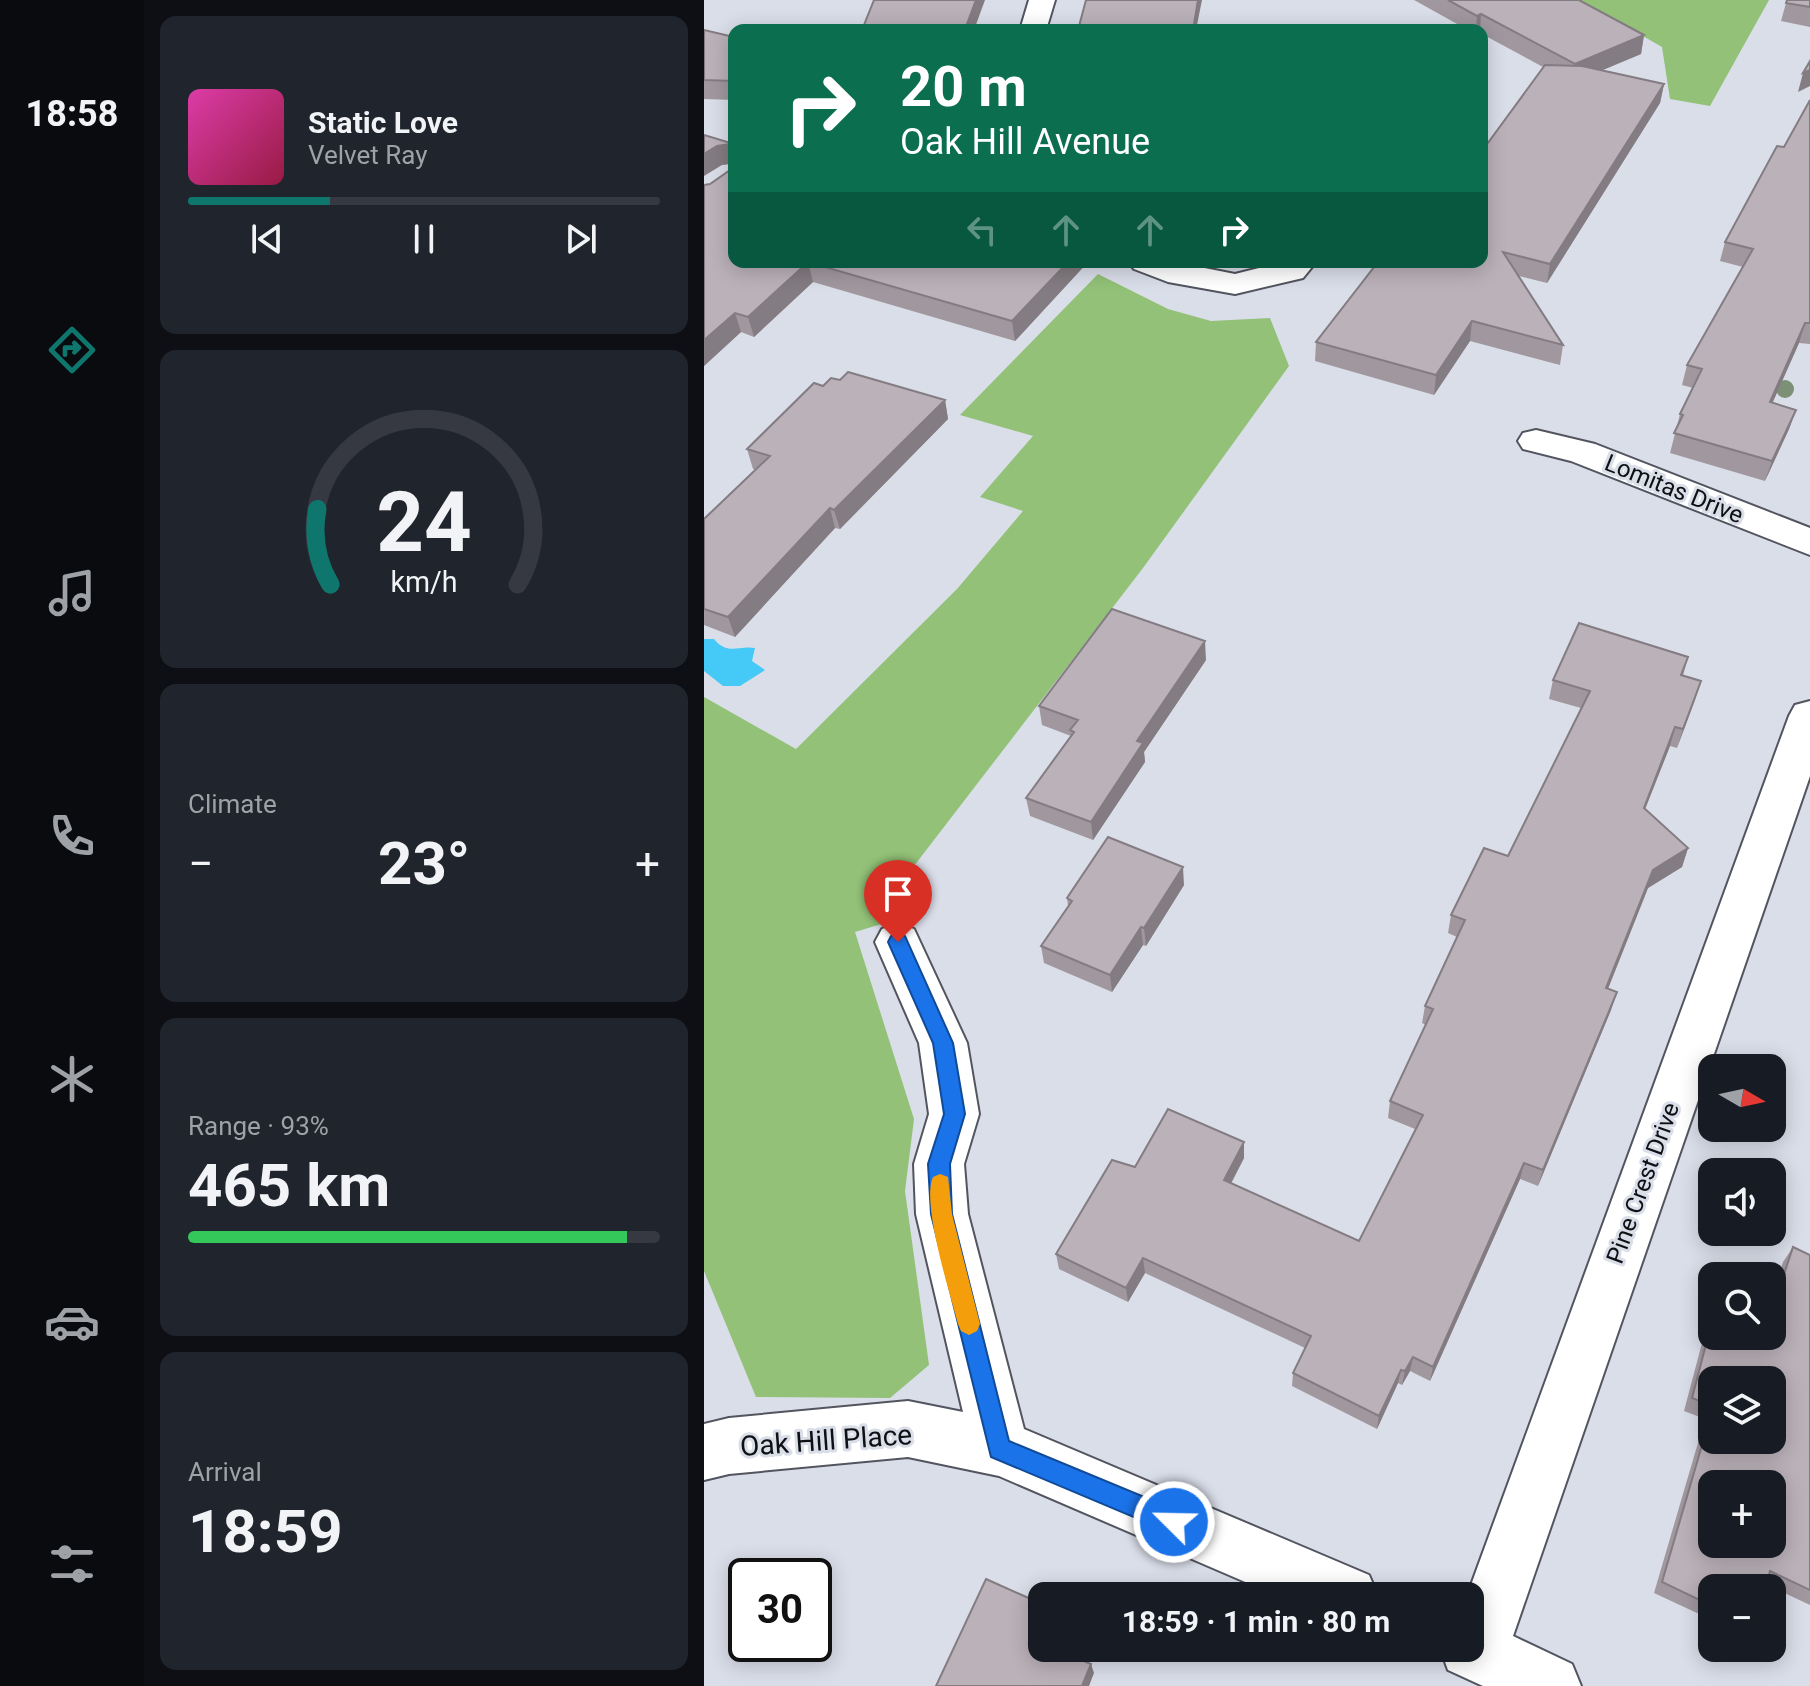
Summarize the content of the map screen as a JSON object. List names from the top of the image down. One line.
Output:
{"streets":{"street":["Lomitas Drive","Pine Crest Drive","Oak Hill Place"]},"north":"right","page":{"tabs":"18:58","turn":["20 m","Oak Hill Avenue"],"song":["Static Love","Velvet Ray"],"tile":["Climate",["Range · 93%","465 km"],["Arrival","18:59"]],"heat":["−","23°","+"],"map_buttons":["+","−"],"limit":"30","trip":"18:59 · 1 min · 80 m","gauge":["24","km/h"]}}
